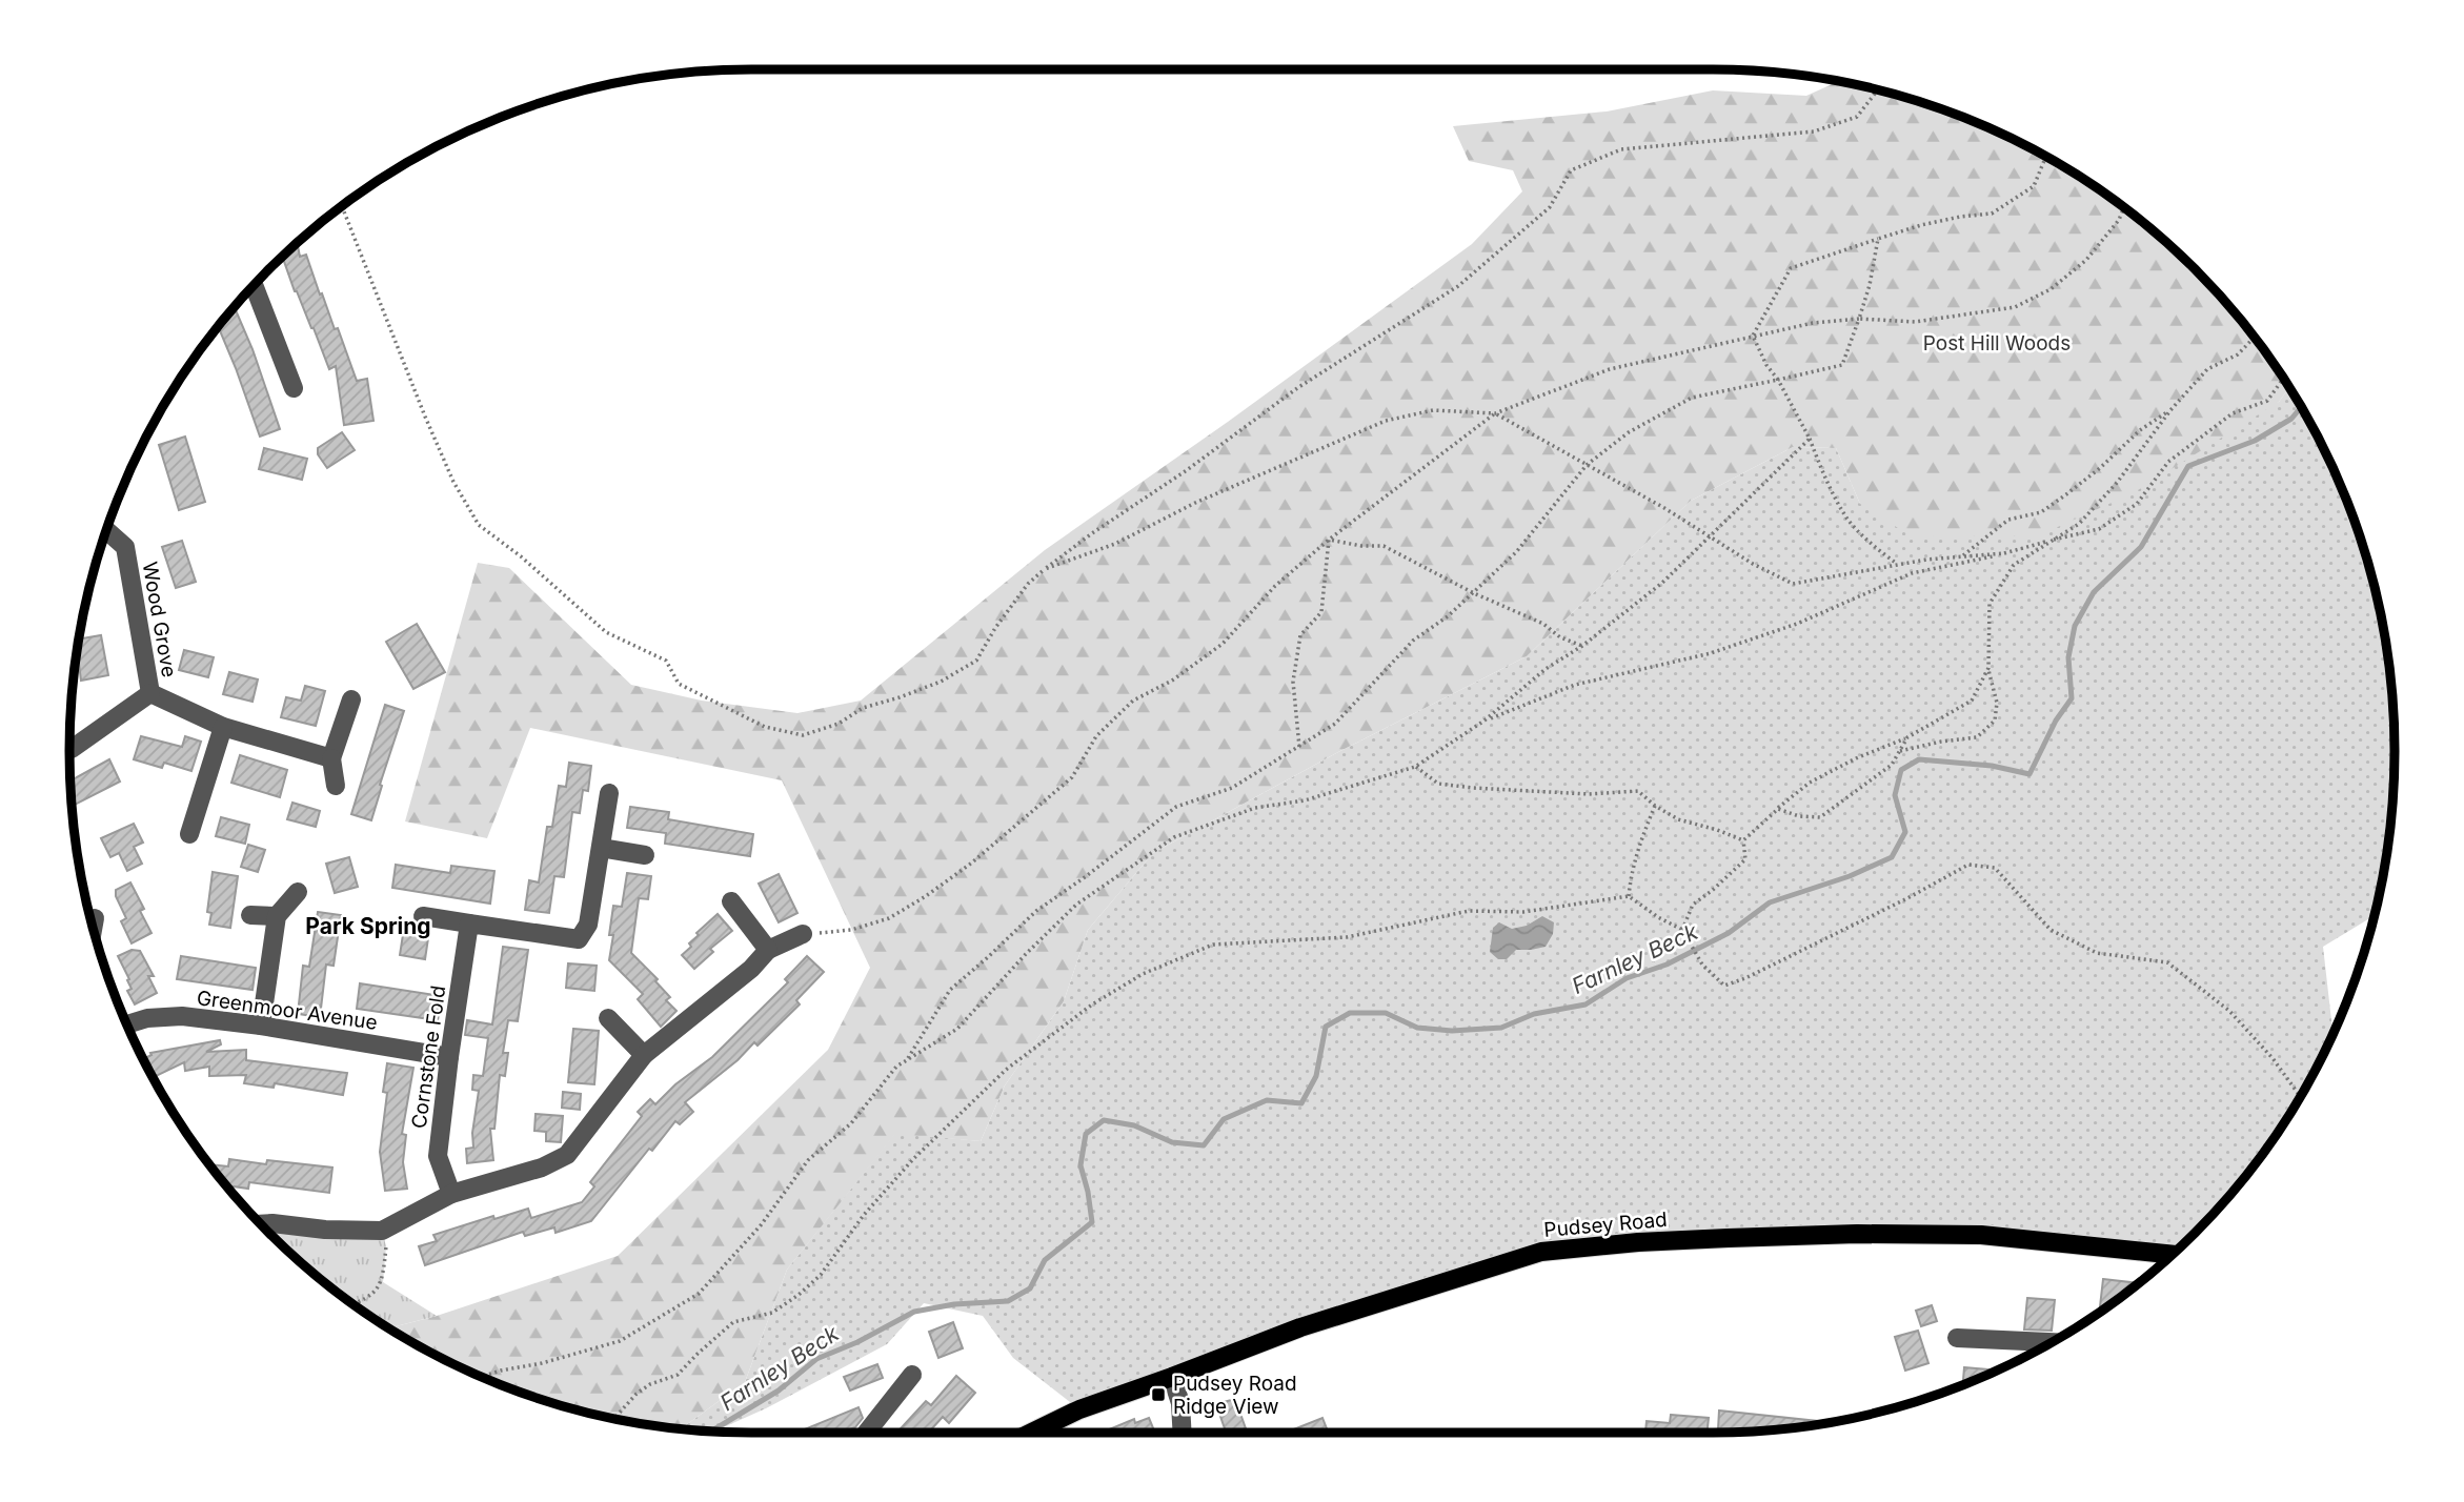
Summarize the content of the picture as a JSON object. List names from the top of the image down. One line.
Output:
{"streets":{"main road":["Pudsey Road"],"street":["Wood Grove","Greenmoor Avenue","Cornstone Fold"]},"crossings":[["Greenmoor Avenue","Cornstone Fold"]],"districts":["Park Spring"],"water":["Farnley Beck"],"parks":["Post Hill Woods"],"places":{"transit":["Pudsey Road Ridge View"]}}
